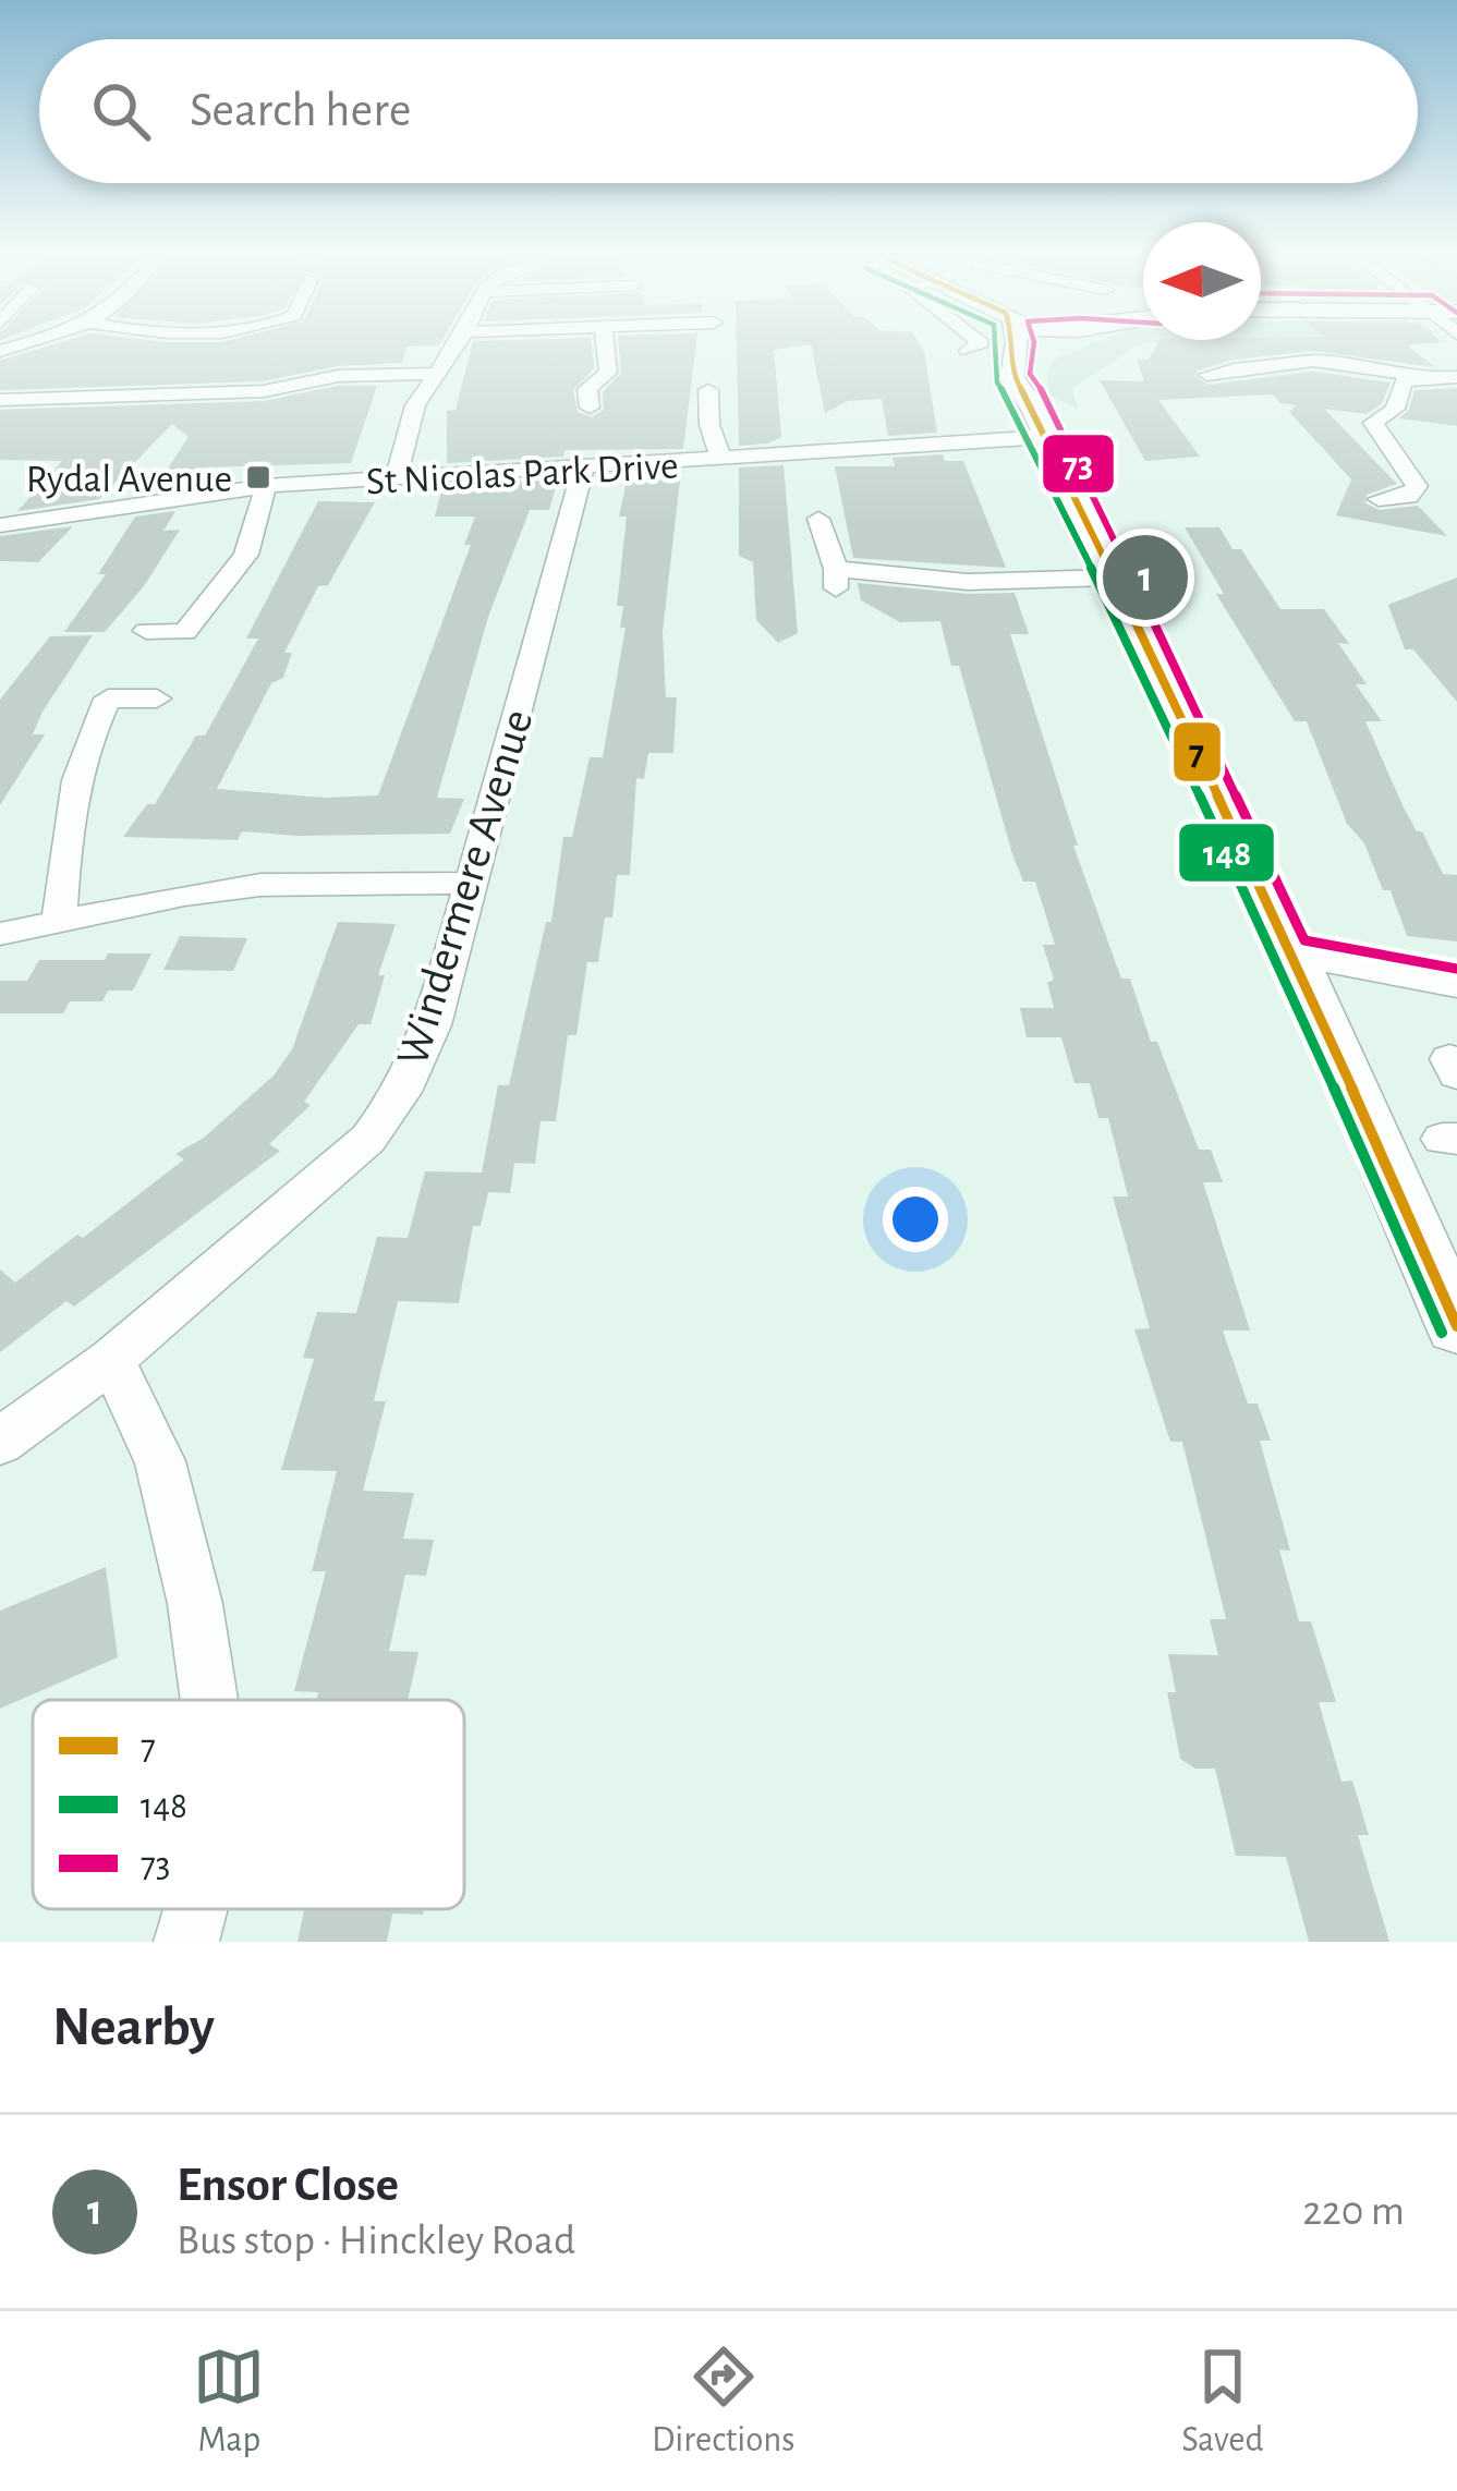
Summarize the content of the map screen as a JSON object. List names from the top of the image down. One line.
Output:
{"streets":{"street":["St Nicolas Park Drive","Windermere Avenue"]},"crossings":[["St Nicolas Park Drive","Windermere Avenue"]],"places":{"transit":["Rydal Avenue"]},"lines":["transit line 7","transit line 148","transit line 73"],"legend":["7","148","73"],"north":"left","page":{"search":"Search here","pins":"1","heading":"Nearby","list":[{"mark":"1","name":"Ensor Close","note":"Bus stop · Hinckley Road","value":"220 m"}],"nav":["Map","Directions","Saved"]}}
